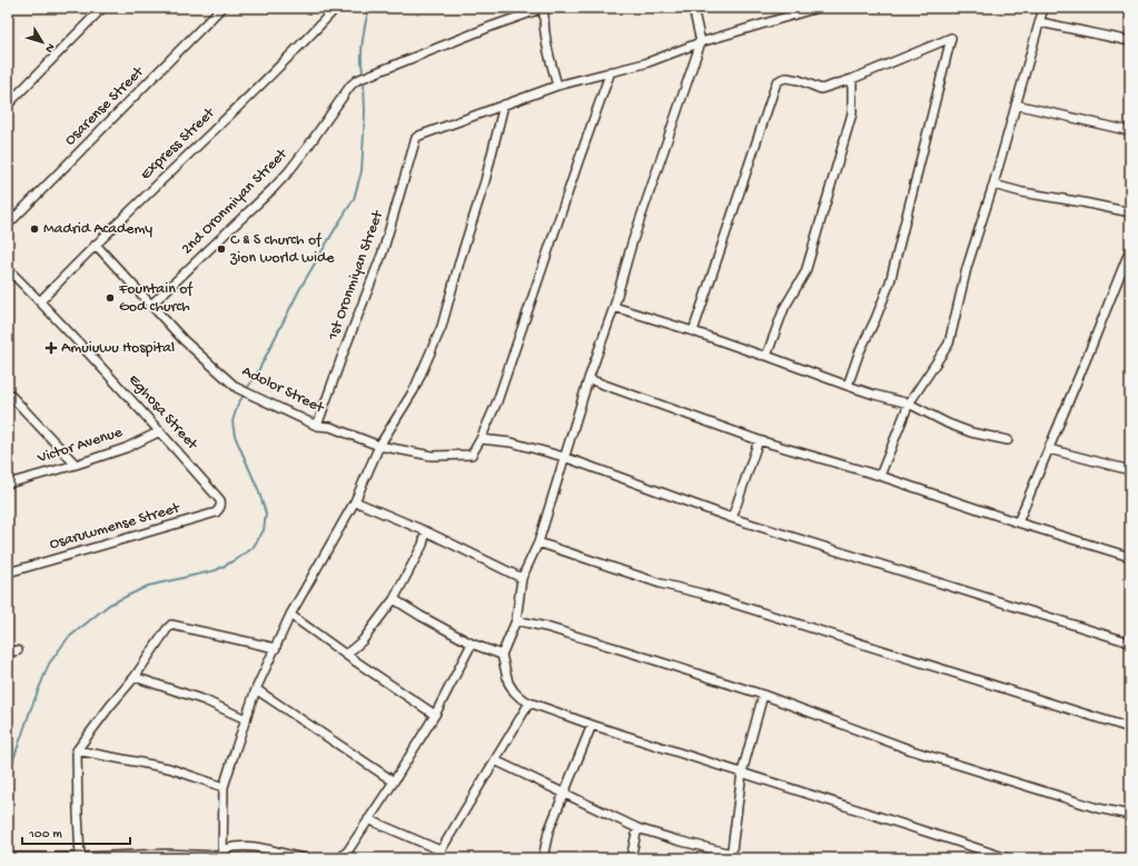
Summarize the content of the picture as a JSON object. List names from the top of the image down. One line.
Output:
{"streets":{"street":["Osarense Street","Express Street","2nd Oronmiyan Street","1st Oronmiyan Street","Adolor Street","Eghosa Street","Victor Avenue","Osaruwmense Street"]},"crossings":[["Express Street","Adolor Street"],["Express Street","Eghosa Street"],["2nd Oronmiyan Street","Adolor Street"],["1st Oronmiyan Street","Adolor Street"],["Eghosa Street","Victor Avenue"],["Eghosa Street","Osaruwmense Street"]],"places":{"other":["Madrid Academy","C & S church of zion world wide","Fountain of God church"],"health":["Amuiuwu Hospital"]},"scale_bar":"100 m","north":"bottom right"}
